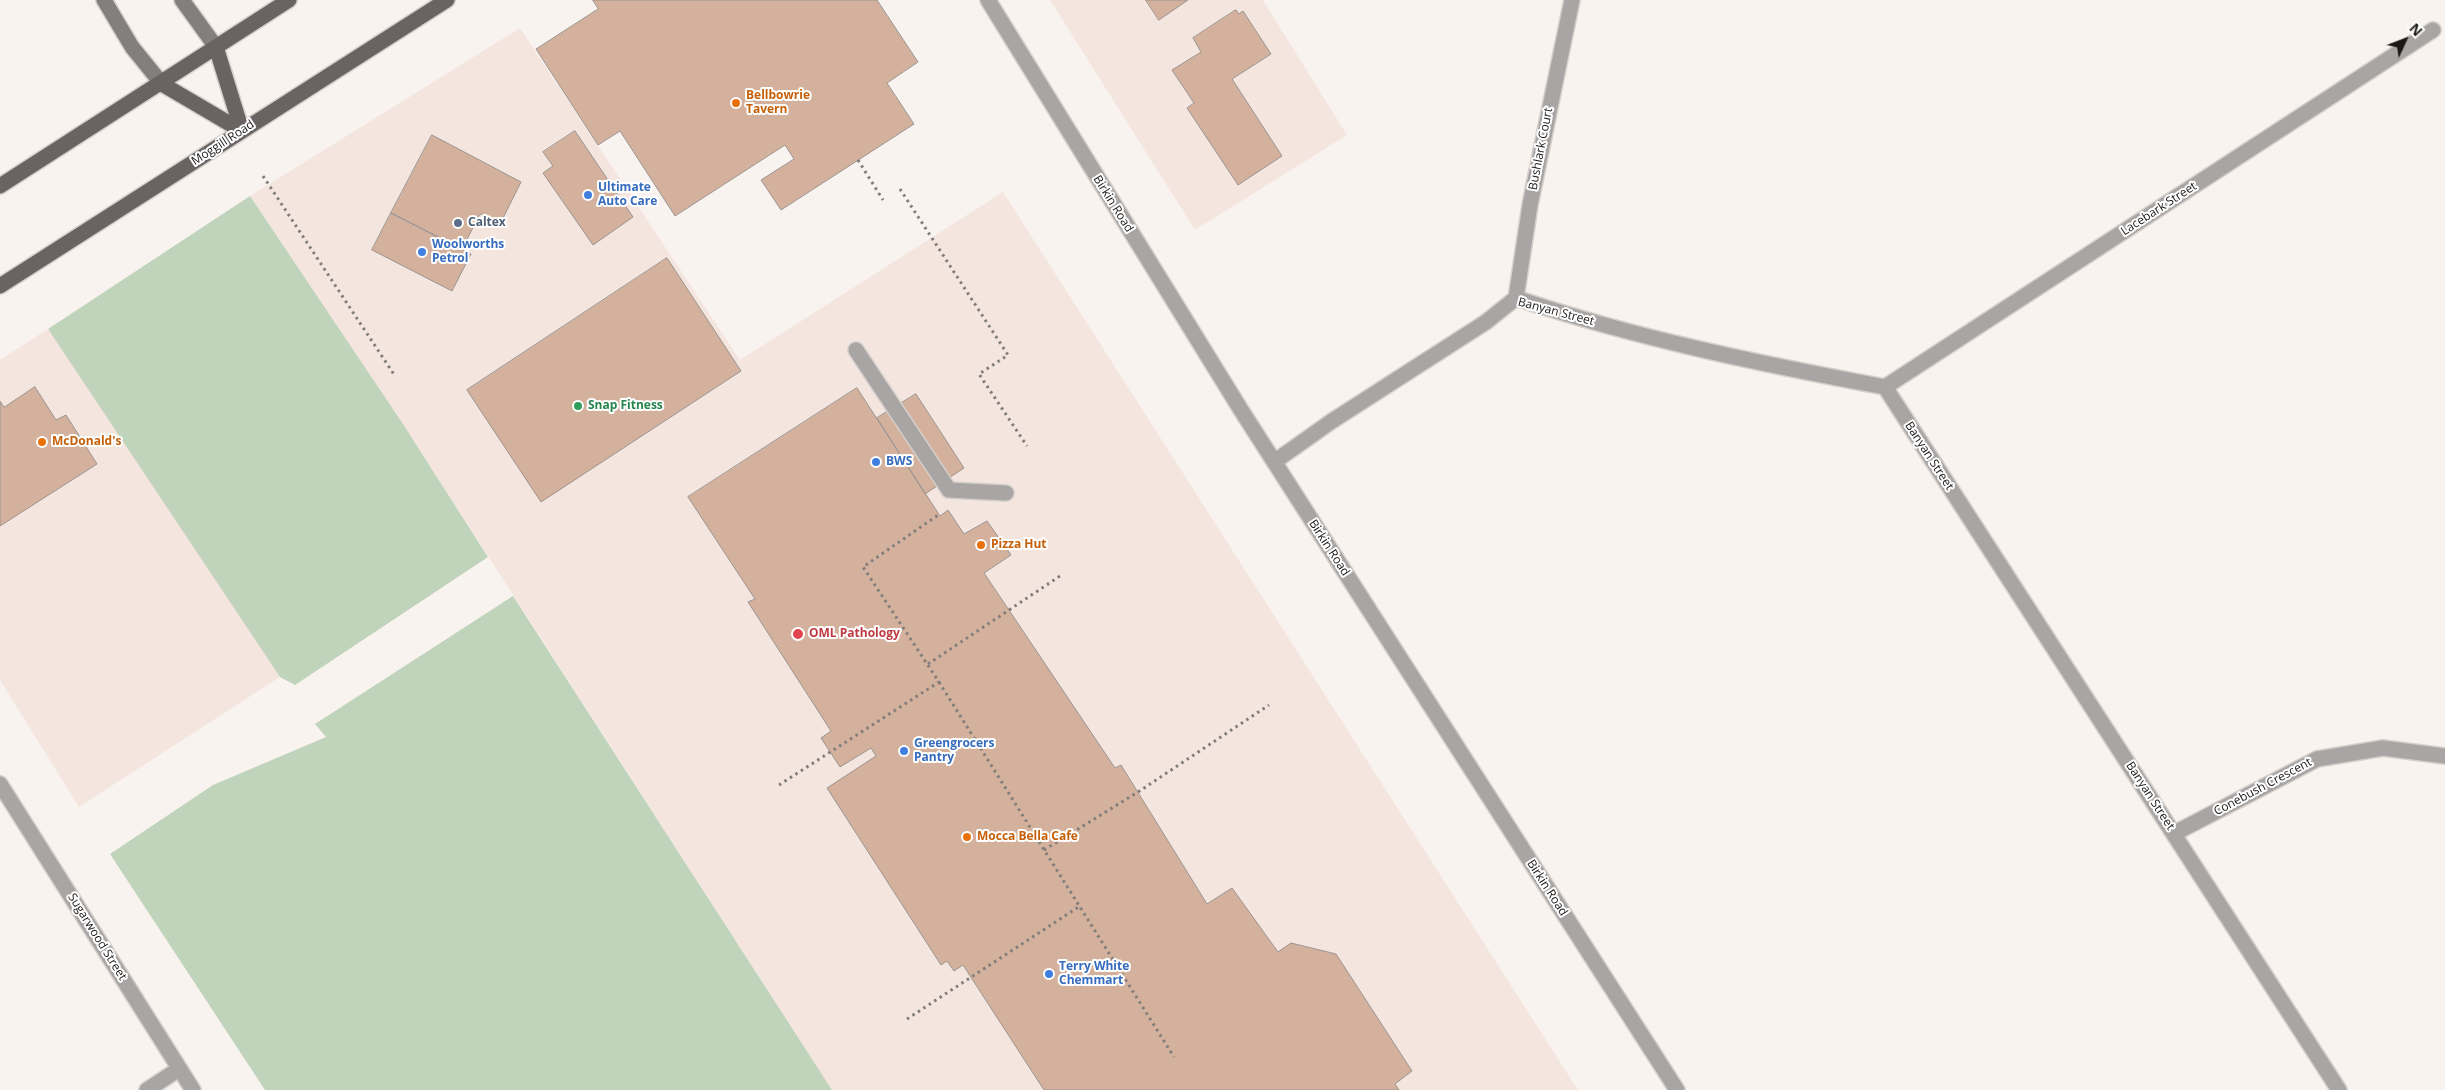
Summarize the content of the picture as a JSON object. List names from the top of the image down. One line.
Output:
{"streets":{"main road":["Moggill Road"],"street":["Bushlark Court","Birkin Road","Lacebark Street","Banyan Street","Conebush Crescent","Sugarwood Street"]},"crossings":[["Bushlark Court","Banyan Street"],["Birkin Road","Banyan Street"],["Lacebark Street","Banyan Street"],["Banyan Street","Conebush Crescent"]],"places":["Bellbowrie Tavern","Ultimate Auto Care","Caltex","Woolworths Petrol","Snap Fitness","McDonald's","BWS","Pizza Hut","OML Pathology","Greengrocers Pantry","Mocca Bella Cafe","Terry White Chemmart"],"north":"top right"}
